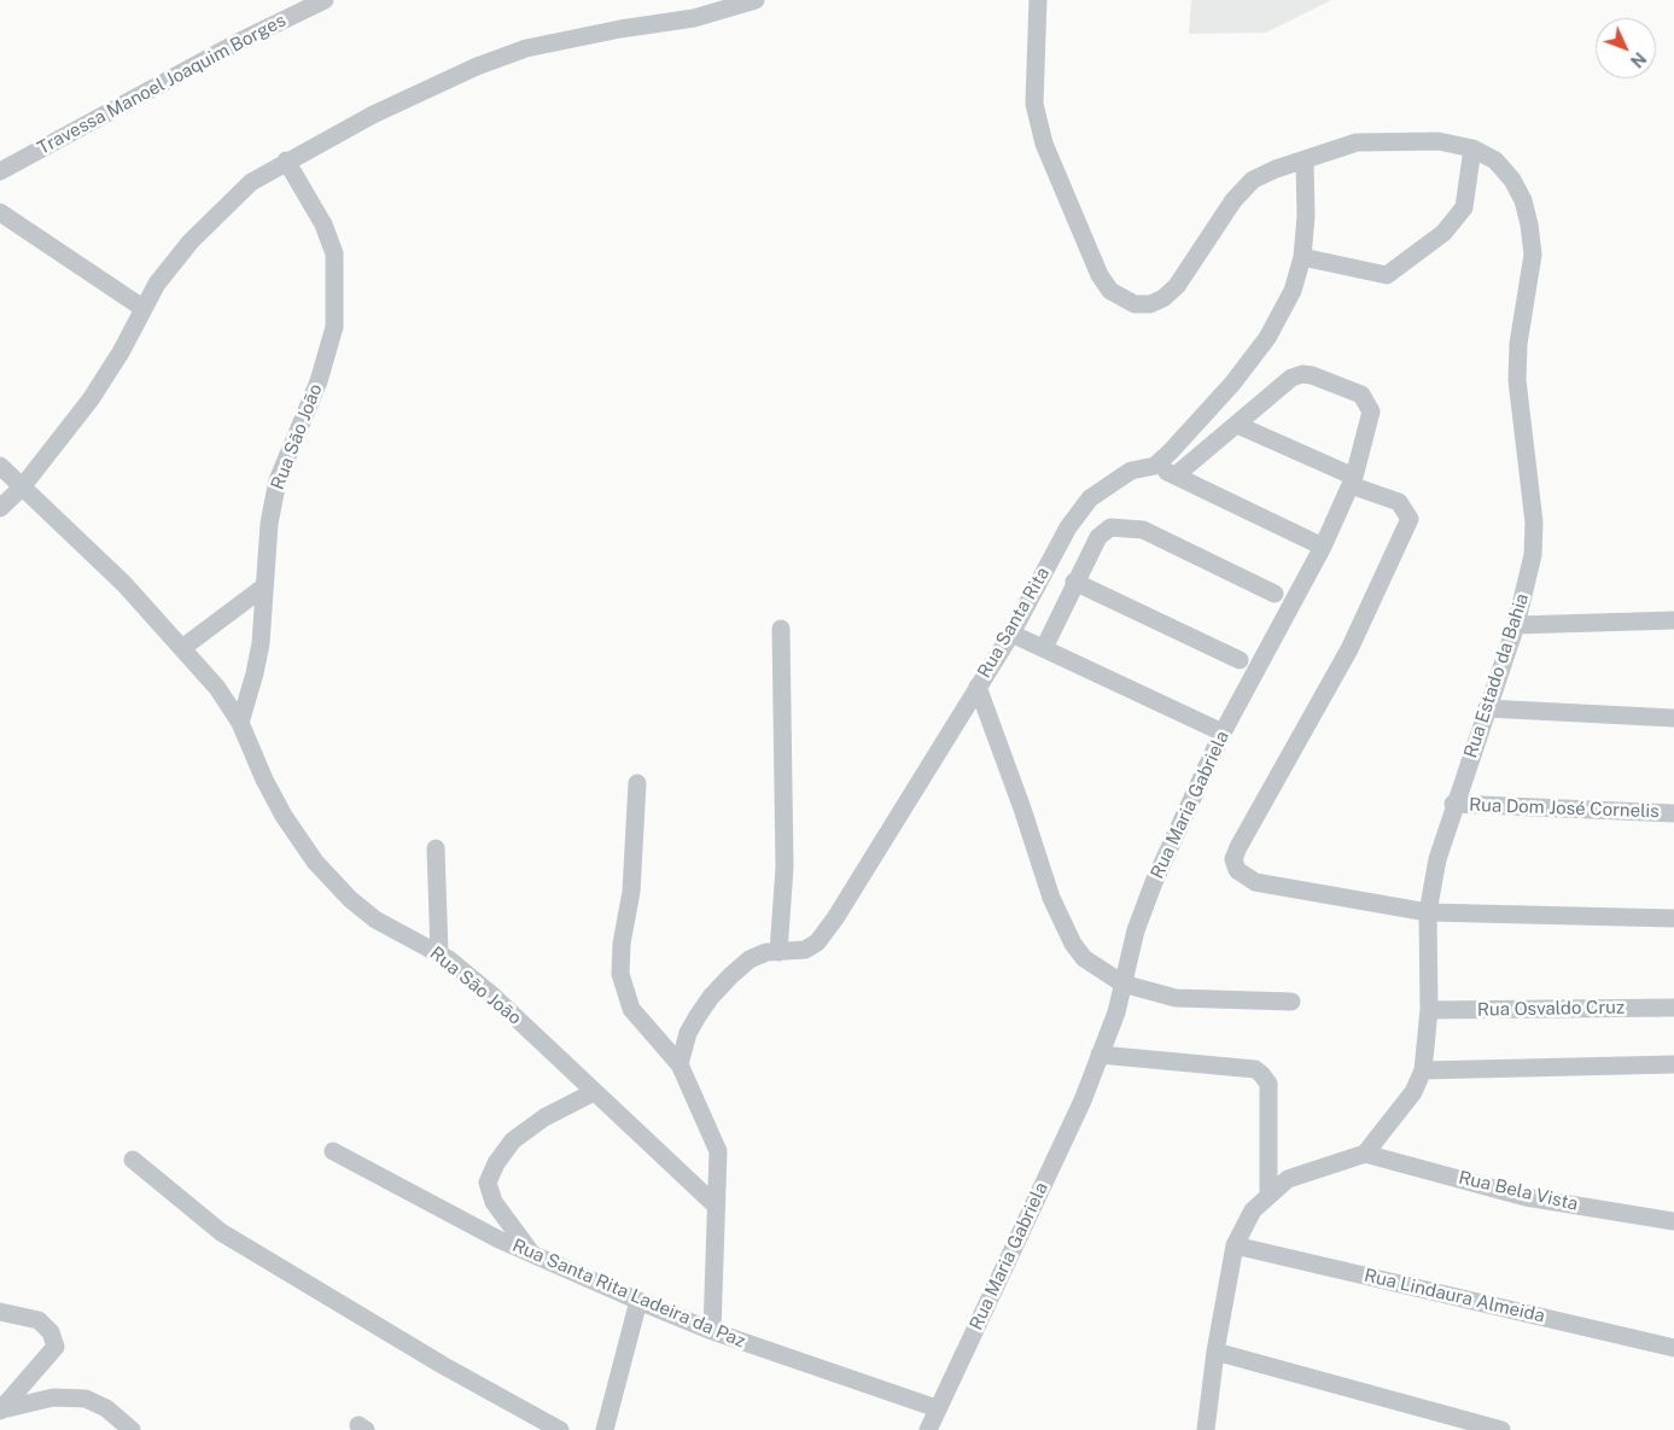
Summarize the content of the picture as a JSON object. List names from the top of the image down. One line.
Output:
{"streets":{"street":["Travessa Manoel Joaquim Borges","Rua São João","Rua Santa Rita","Rua Estado da Bahia","Rua Maria Gabriela","Rua Dom José Cornelis","Rua Osvaldo Cruz","Rua Bela Vista","Rua Santa Rita Ladeira da Paz","Rua Lindaura Almeida"]},"crossings":[["Rua Santa Rita","Rua Estado da Bahia"],["Rua Estado da Bahia","Rua Dom José Cornelis"],["Rua Estado da Bahia","Rua Osvaldo Cruz"],["Rua Estado da Bahia","Rua Bela Vista"],["Rua Maria Gabriela","Rua Santa Rita Ladeira da Paz"]],"north":"bottom right"}
